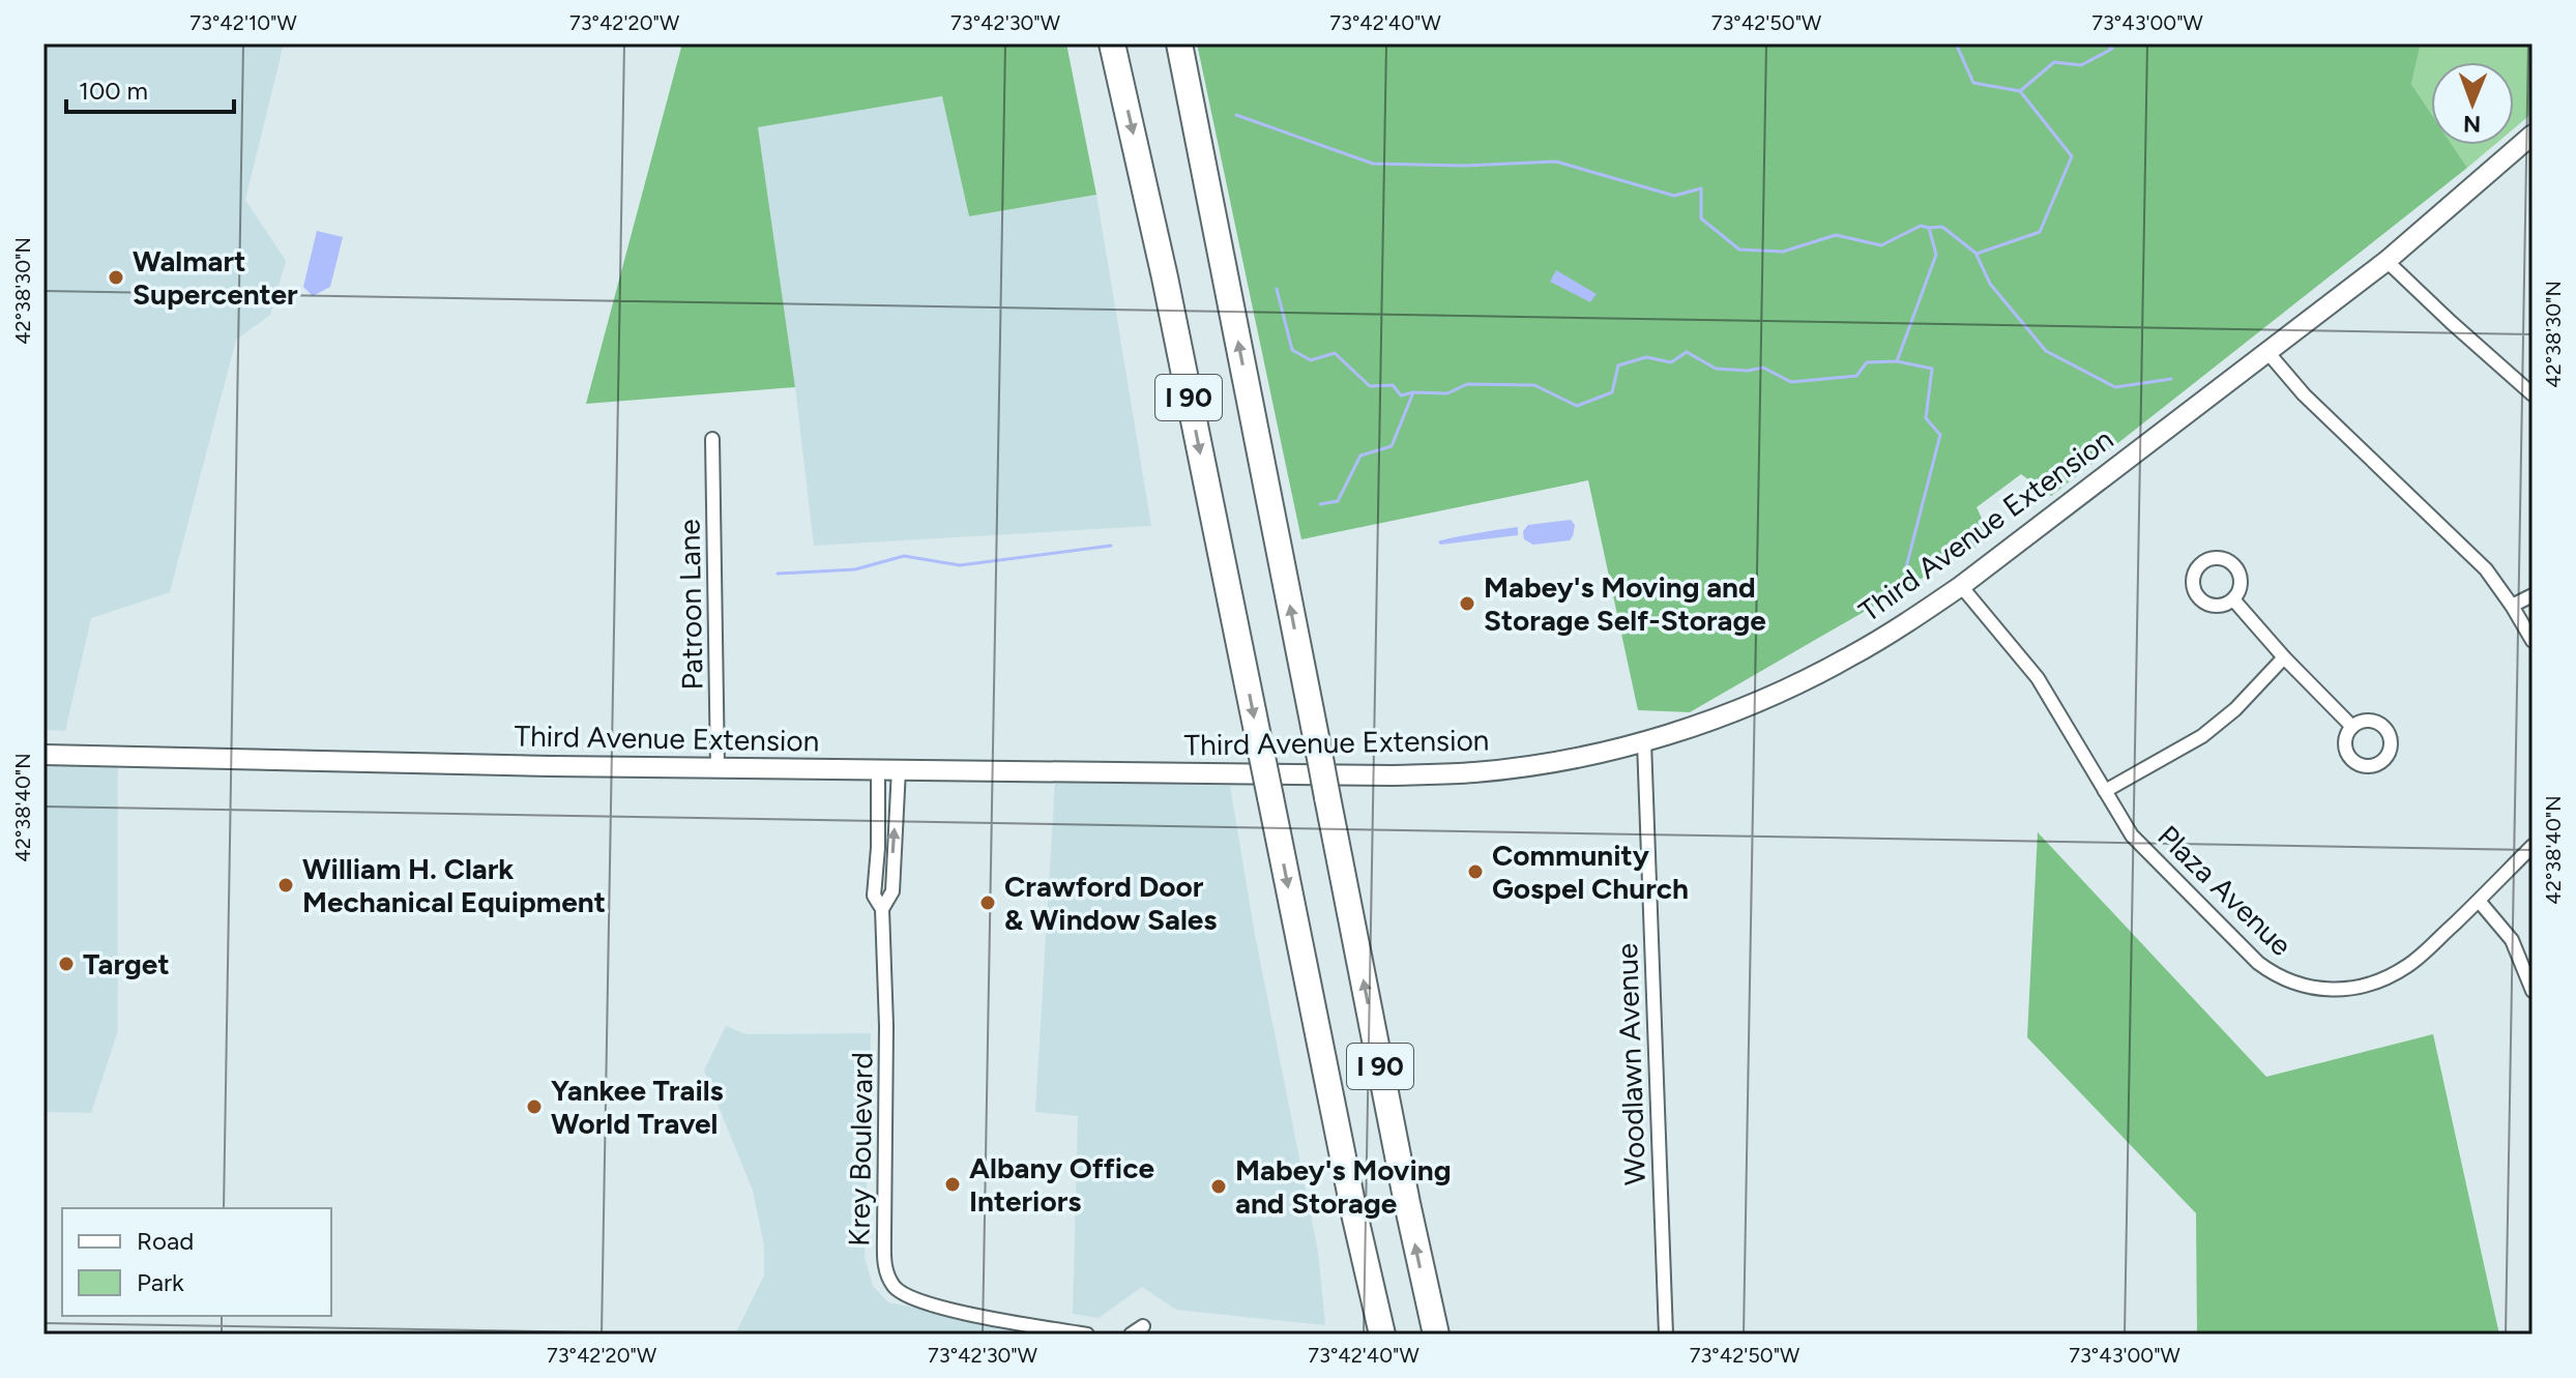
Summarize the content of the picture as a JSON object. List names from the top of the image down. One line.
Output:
{"streets":{"highway":["I 90"],"street":["Third Avenue Extension","Patroon Lane","Plaza Avenue","Woodlawn Avenue","Krey Boulevard"]},"crossings":[["Third Avenue Extension","Patroon Lane"],["Third Avenue Extension","Plaza Avenue"],["Third Avenue Extension","Woodlawn Avenue"],["Third Avenue Extension","Krey Boulevard"]],"places":["Walmart Supercenter","Mabey's Moving and Storage Self-Storage","Community Gospel Church","William H. Clark Mechanical Equipment","Crawford Door & Window Sales","Target","Yankee Trails World Travel","Albany Office Interiors","Mabey's Moving and Storage"],"legend":["Road","Park"],"scale_bar":"100 m","north":"bottom","coordinates":["73°42'10\"W","73°42'20\"W","73°42'30\"W","73°42'40\"W","73°42'50\"W","73°43'00\"W","42°38'30\"N","42°38'40\"N"]}
